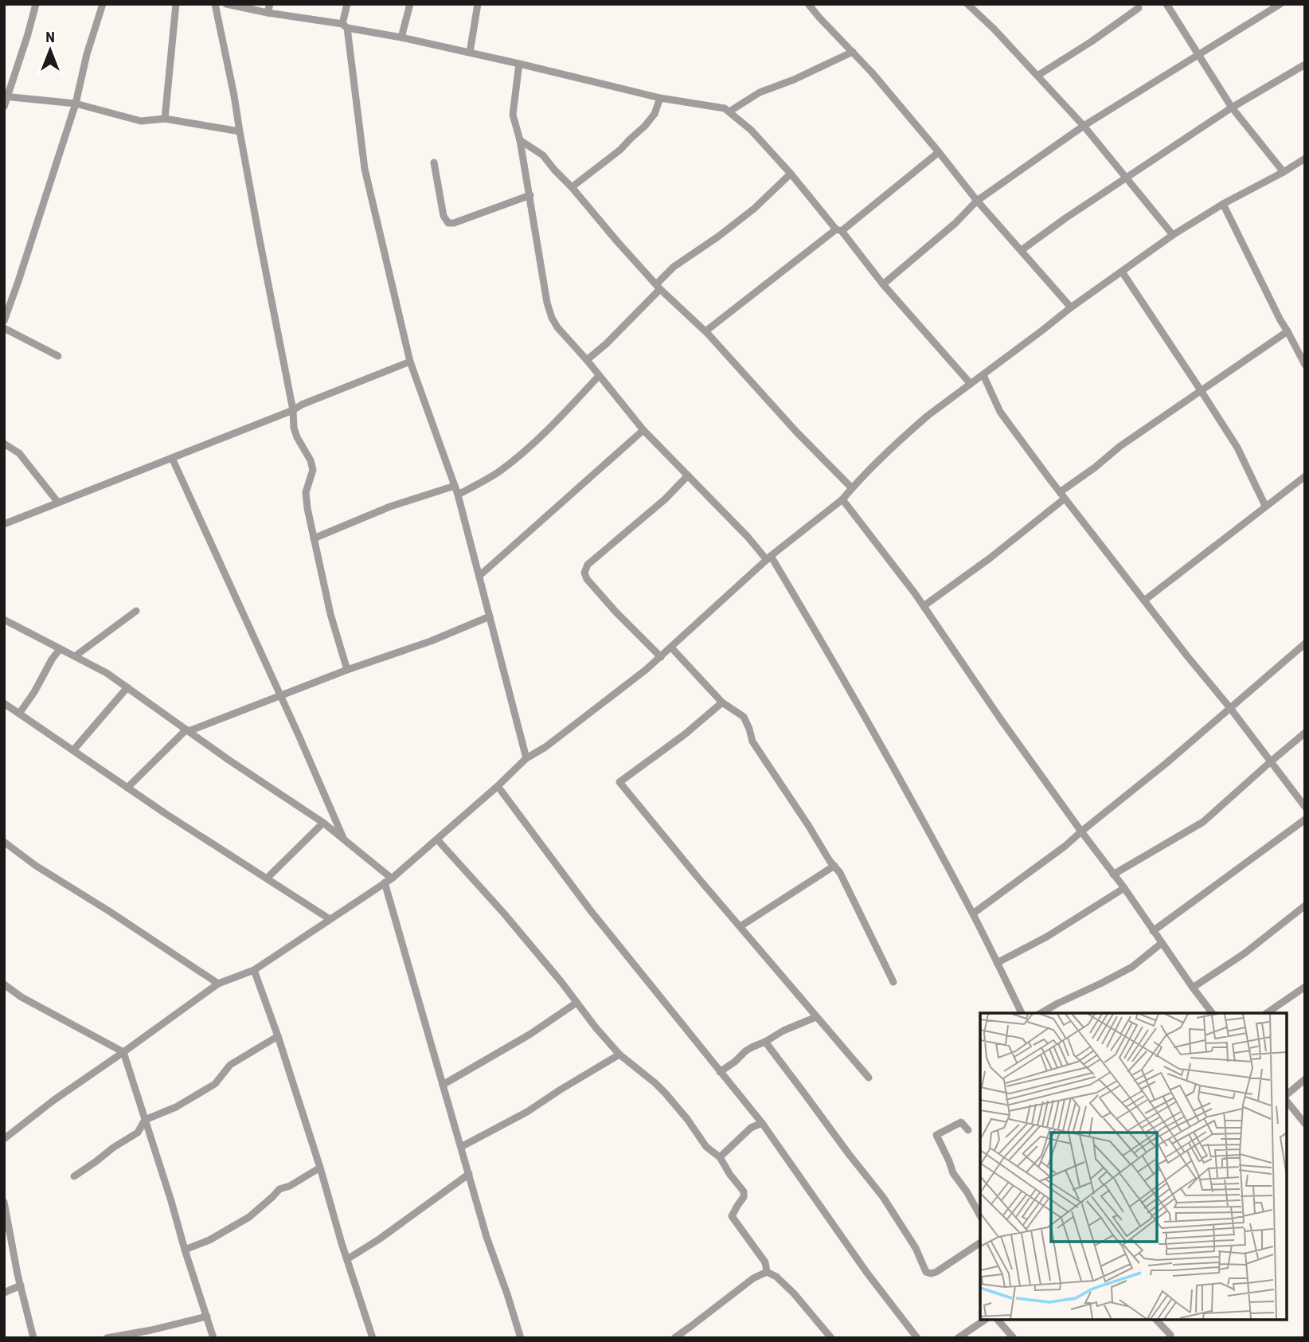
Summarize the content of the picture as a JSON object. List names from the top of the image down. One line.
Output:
{"north":"top"}
